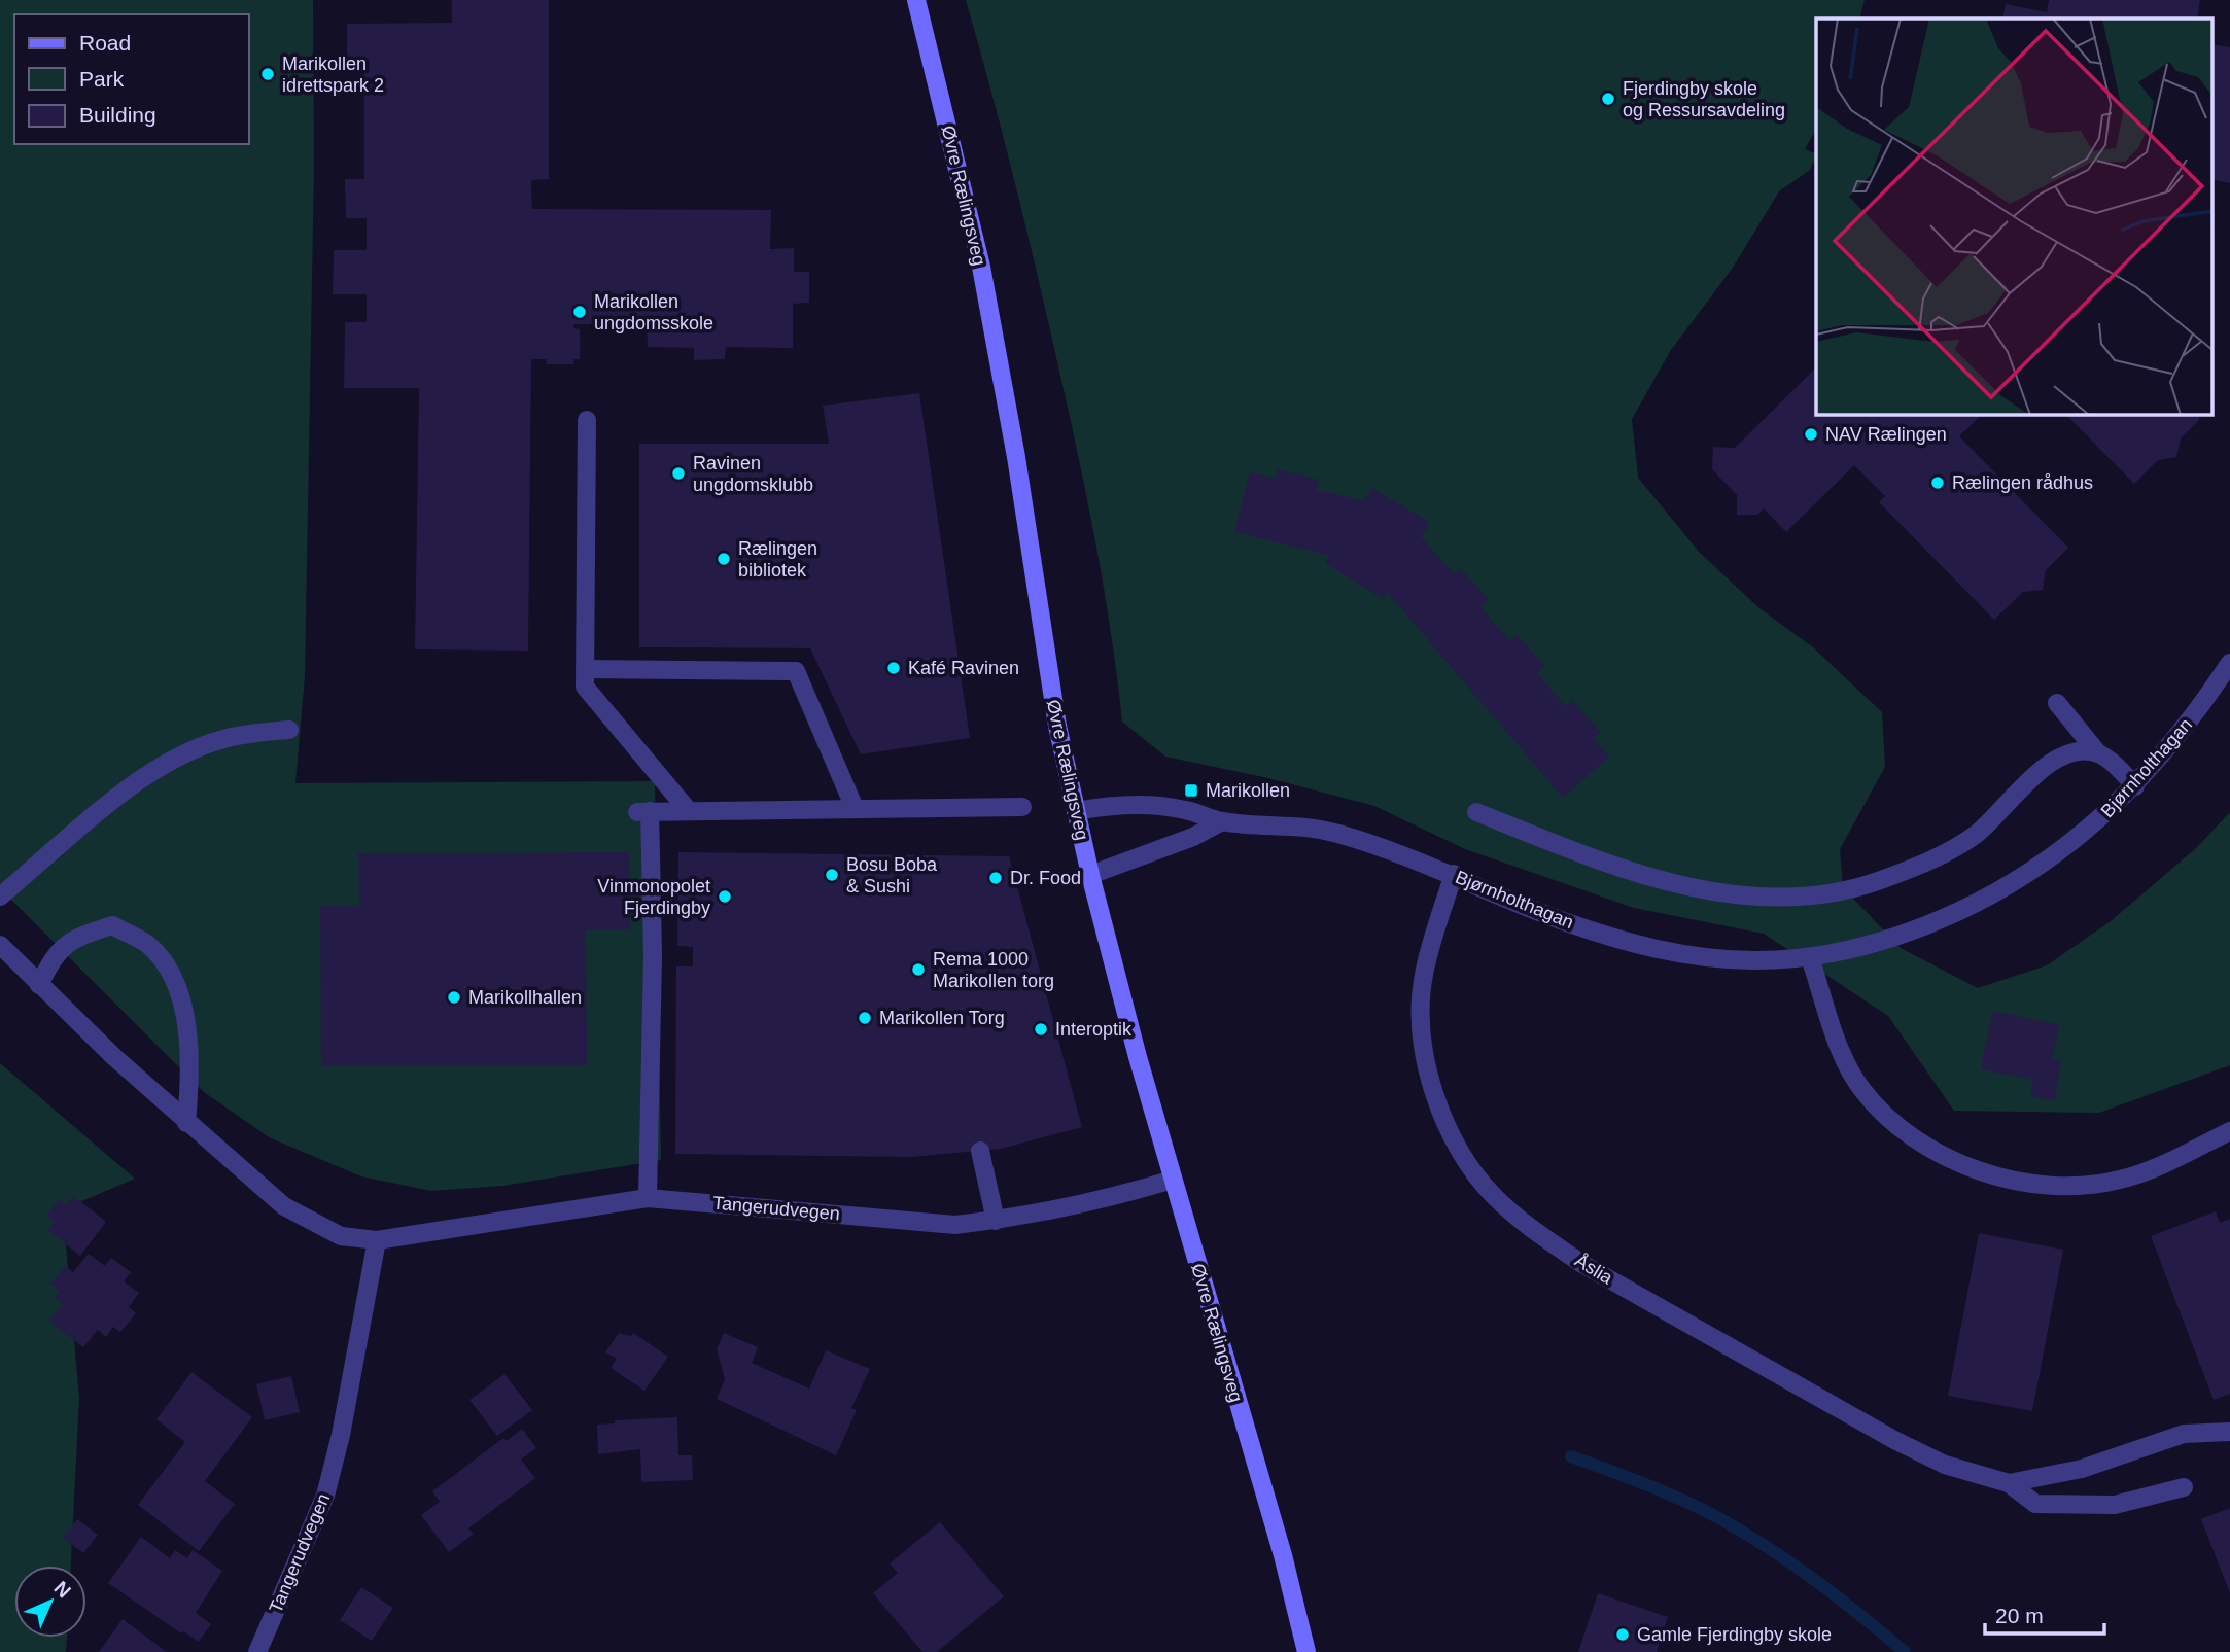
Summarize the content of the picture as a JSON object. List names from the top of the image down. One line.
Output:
{"streets":{"main road":["Øvre Rælingsveg"],"street":["Bjørnholthagan","Tangerudvegen","Åslia"]},"crossings":[["Øvre Rælingsveg","Bjørnholthagan"],["Øvre Rælingsveg","Tangerudvegen"],["Bjørnholthagan","Åslia"]],"places":{"other":["Marikollen idrettspark 2","Fjerdingby skole og Ressursavdeling","Marikollen ungdomsskole","NAV Rælingen","Ravinen ungdomsklubb","Rælingen rådhus","Rælingen bibliotek","Kafé Ravinen","Bosu Boba & Sushi","Dr. Food","Vinmonopolet Fjerdingby","Rema 1000 Marikollen torg","Marikollhallen","Marikollen Torg","Interoptik","Gamle Fjerdingby skole"],"transit":["Marikollen"]},"legend":["Road","Park","Building"],"scale_bar":"20 m","north":"top right"}
